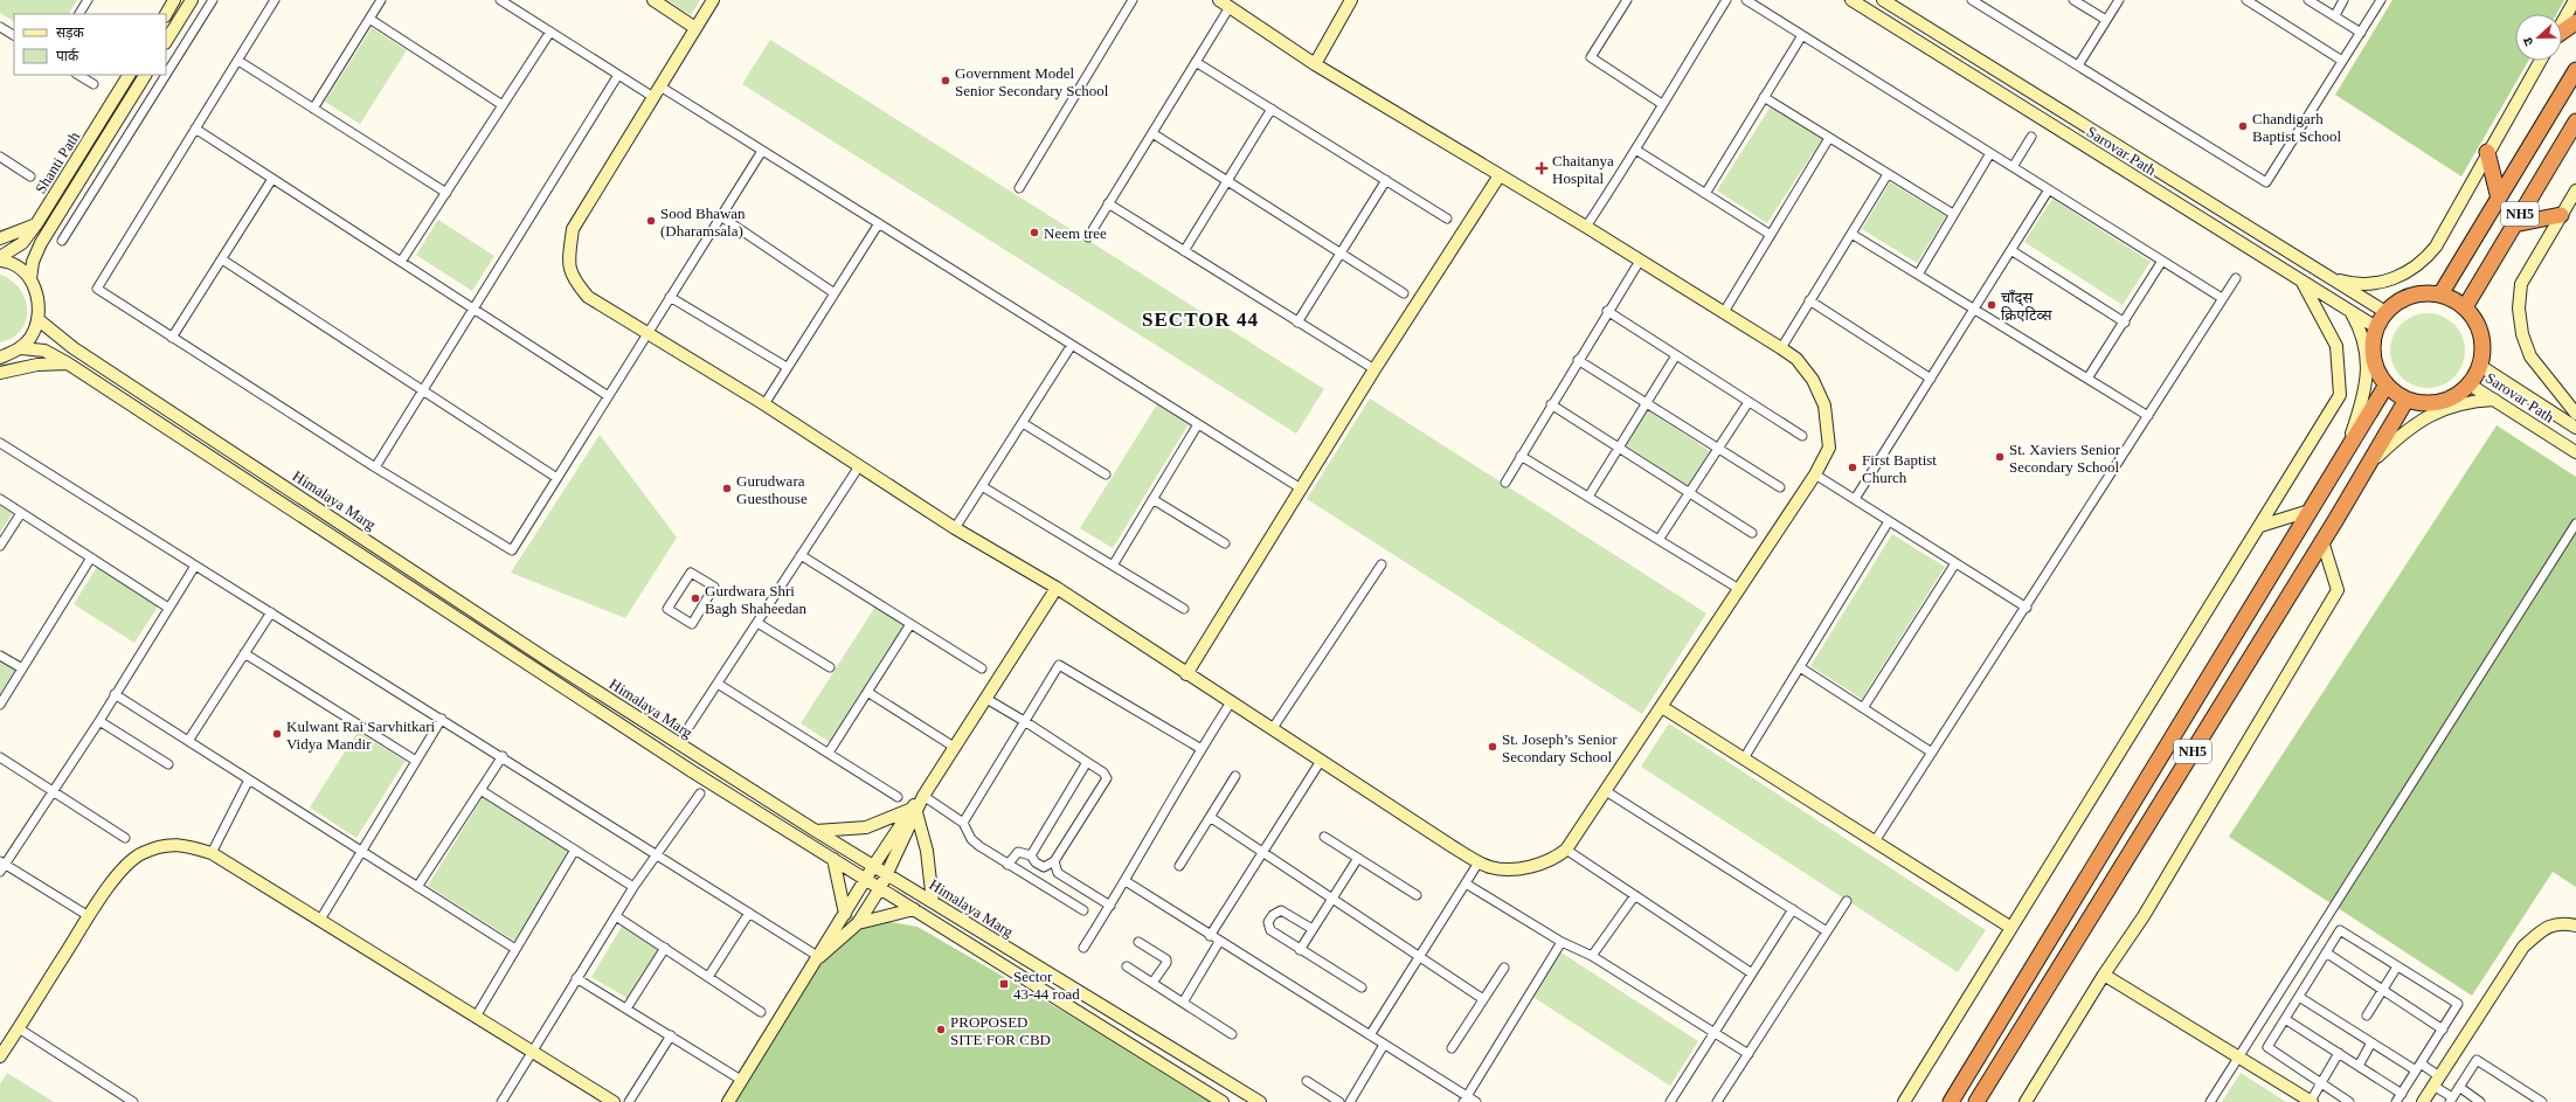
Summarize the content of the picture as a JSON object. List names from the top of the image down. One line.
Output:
{"streets":{"highway":["NH5"],"street":["Sarovar Path","Shanti Path","Himalaya Marg"]},"crossings":[["Sarovar Path","NH5"]],"districts":["SECTOR 44"],"places":{"other":["Government Model Senior Secondary School","Chandigarh Baptist School","Sood Bhawan (Dharamsala)","Neem tree","चाँद्स क्रिएटिव्स","St. Xaviers Senior Secondary School","First Baptist Church","Gurudwara Guesthouse","Gurdwara Shri Bagh Shaheedan","Kulwant Rai Sarvhitkari Vidya Mandir","St. Joseph’s Senior Secondary School","PROPOSED SITE FOR CBD"],"health":["Chaitanya Hospital"],"transit":["Sector 43-44 road"]},"legend":["सड़क","पार्क"],"north":"left"}
